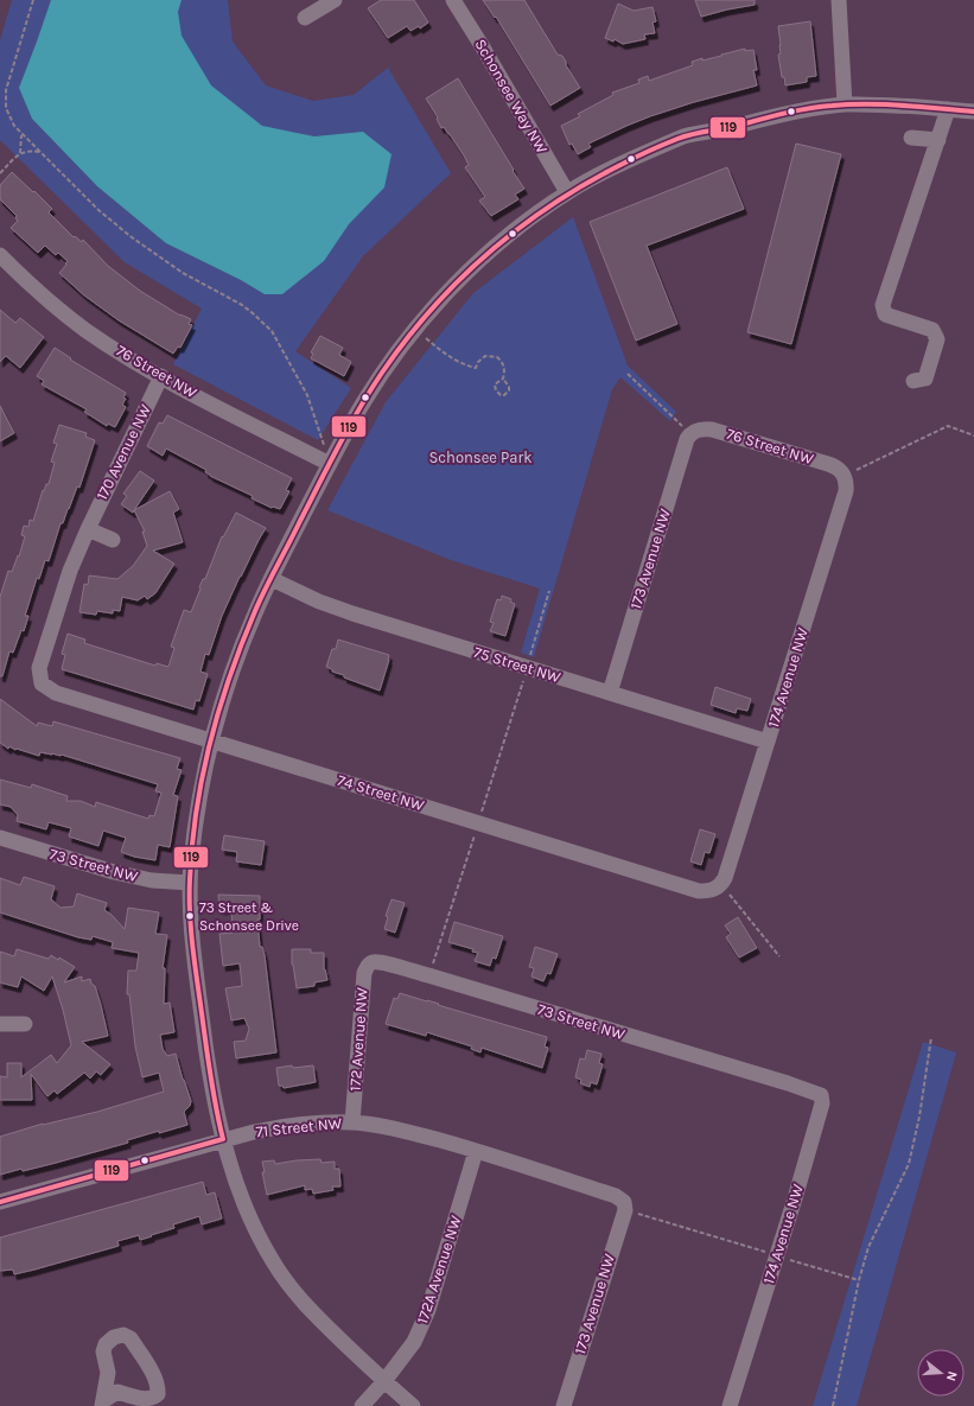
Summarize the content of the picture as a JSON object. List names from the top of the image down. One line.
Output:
{"streets":{"street":["Schonsee Way NW","76 Street NW","170 Avenue NW","173 Avenue NW","75 Street NW","174 Avenue NW","74 Street NW","73 Street NW","172 Avenue NW","71 Street NW","172A Avenue NW"]},"crossings":[["76 Street NW","170 Avenue NW"],["76 Street NW","173 Avenue NW"],["76 Street NW","174 Avenue NW"],["170 Avenue NW","74 Street NW"],["173 Avenue NW","75 Street NW"],["173 Avenue NW","71 Street NW"],["75 Street NW","174 Avenue NW"],["174 Avenue NW","74 Street NW"],["174 Avenue NW","73 Street NW"],["73 Street NW","172 Avenue NW"],["172 Avenue NW","71 Street NW"],["71 Street NW","172A Avenue NW"]],"parks":["Schonsee Park"],"places":["73 Street & Schonsee Drive"],"lines":["transit line 119"],"north":"right"}
